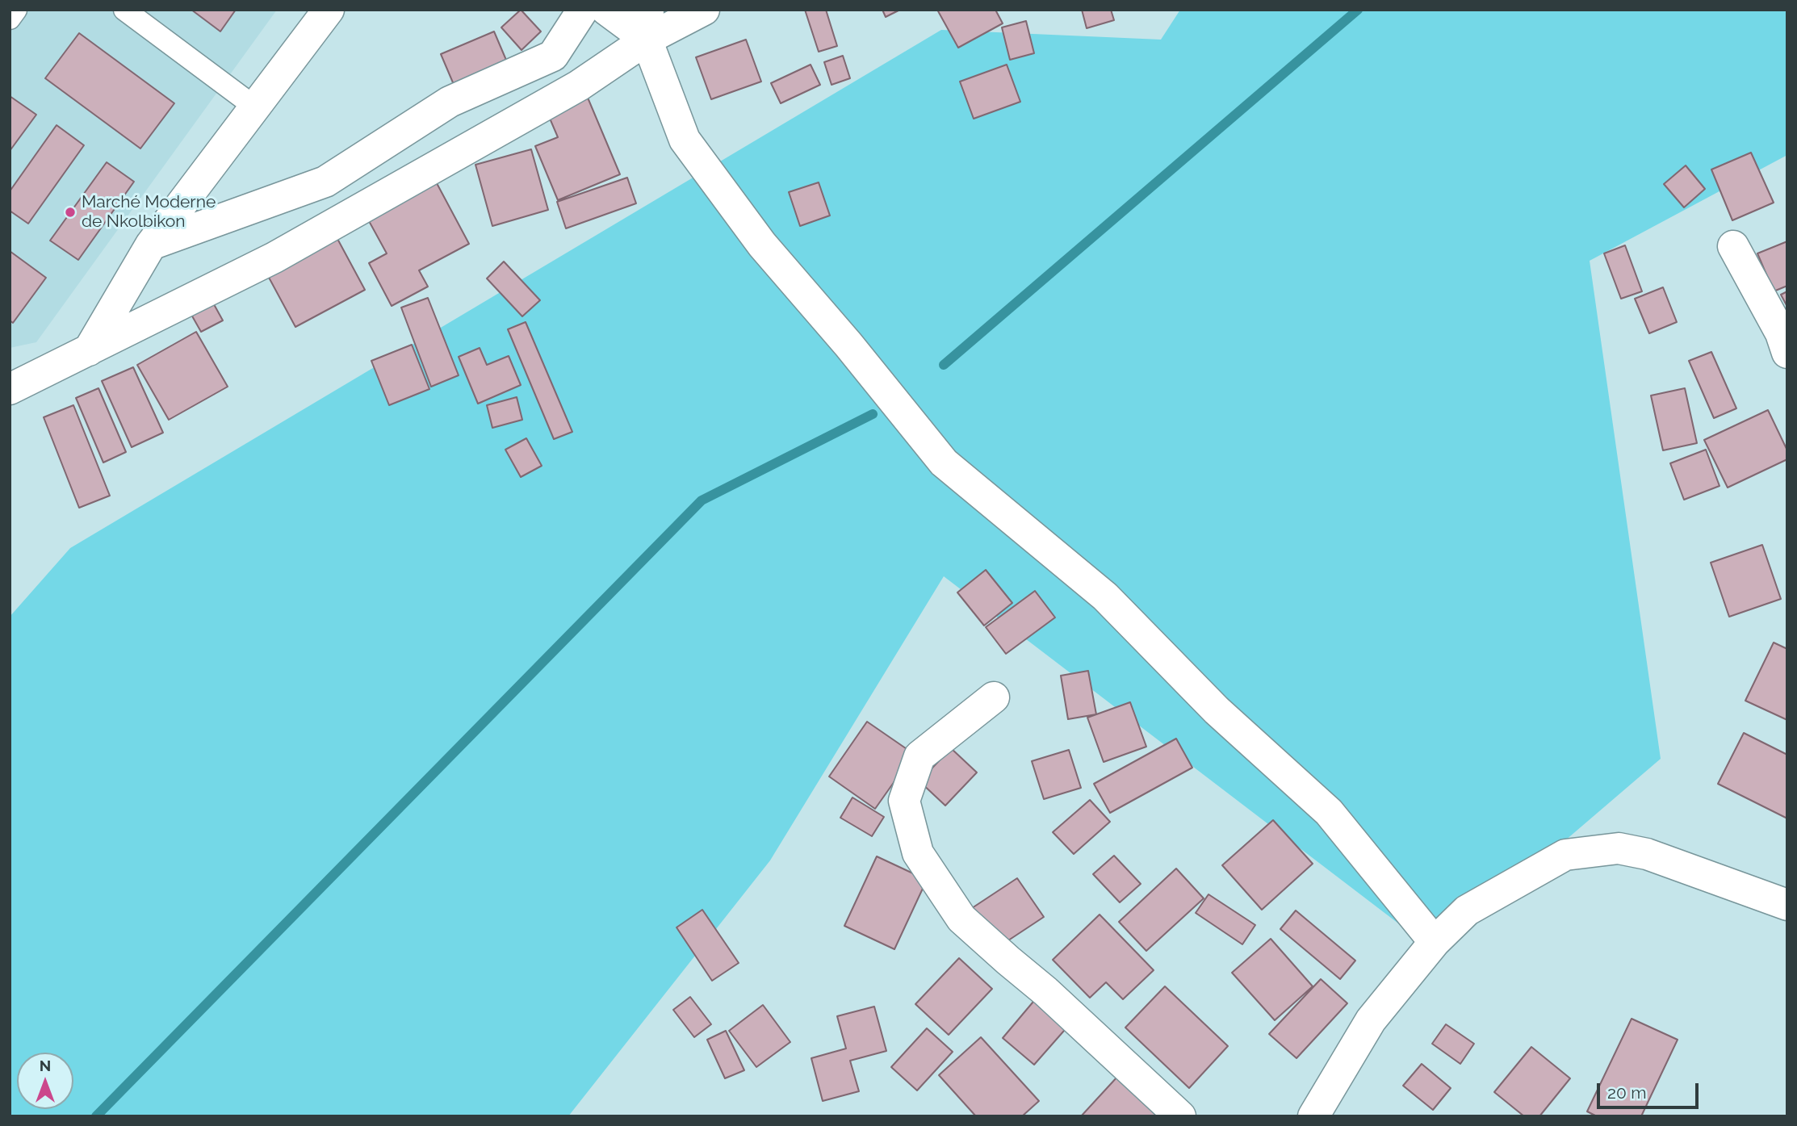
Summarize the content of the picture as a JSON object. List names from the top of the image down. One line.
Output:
{"places":["Marché Moderne de Nkolbikon"],"scale_bar":"20 m","north":"top"}
